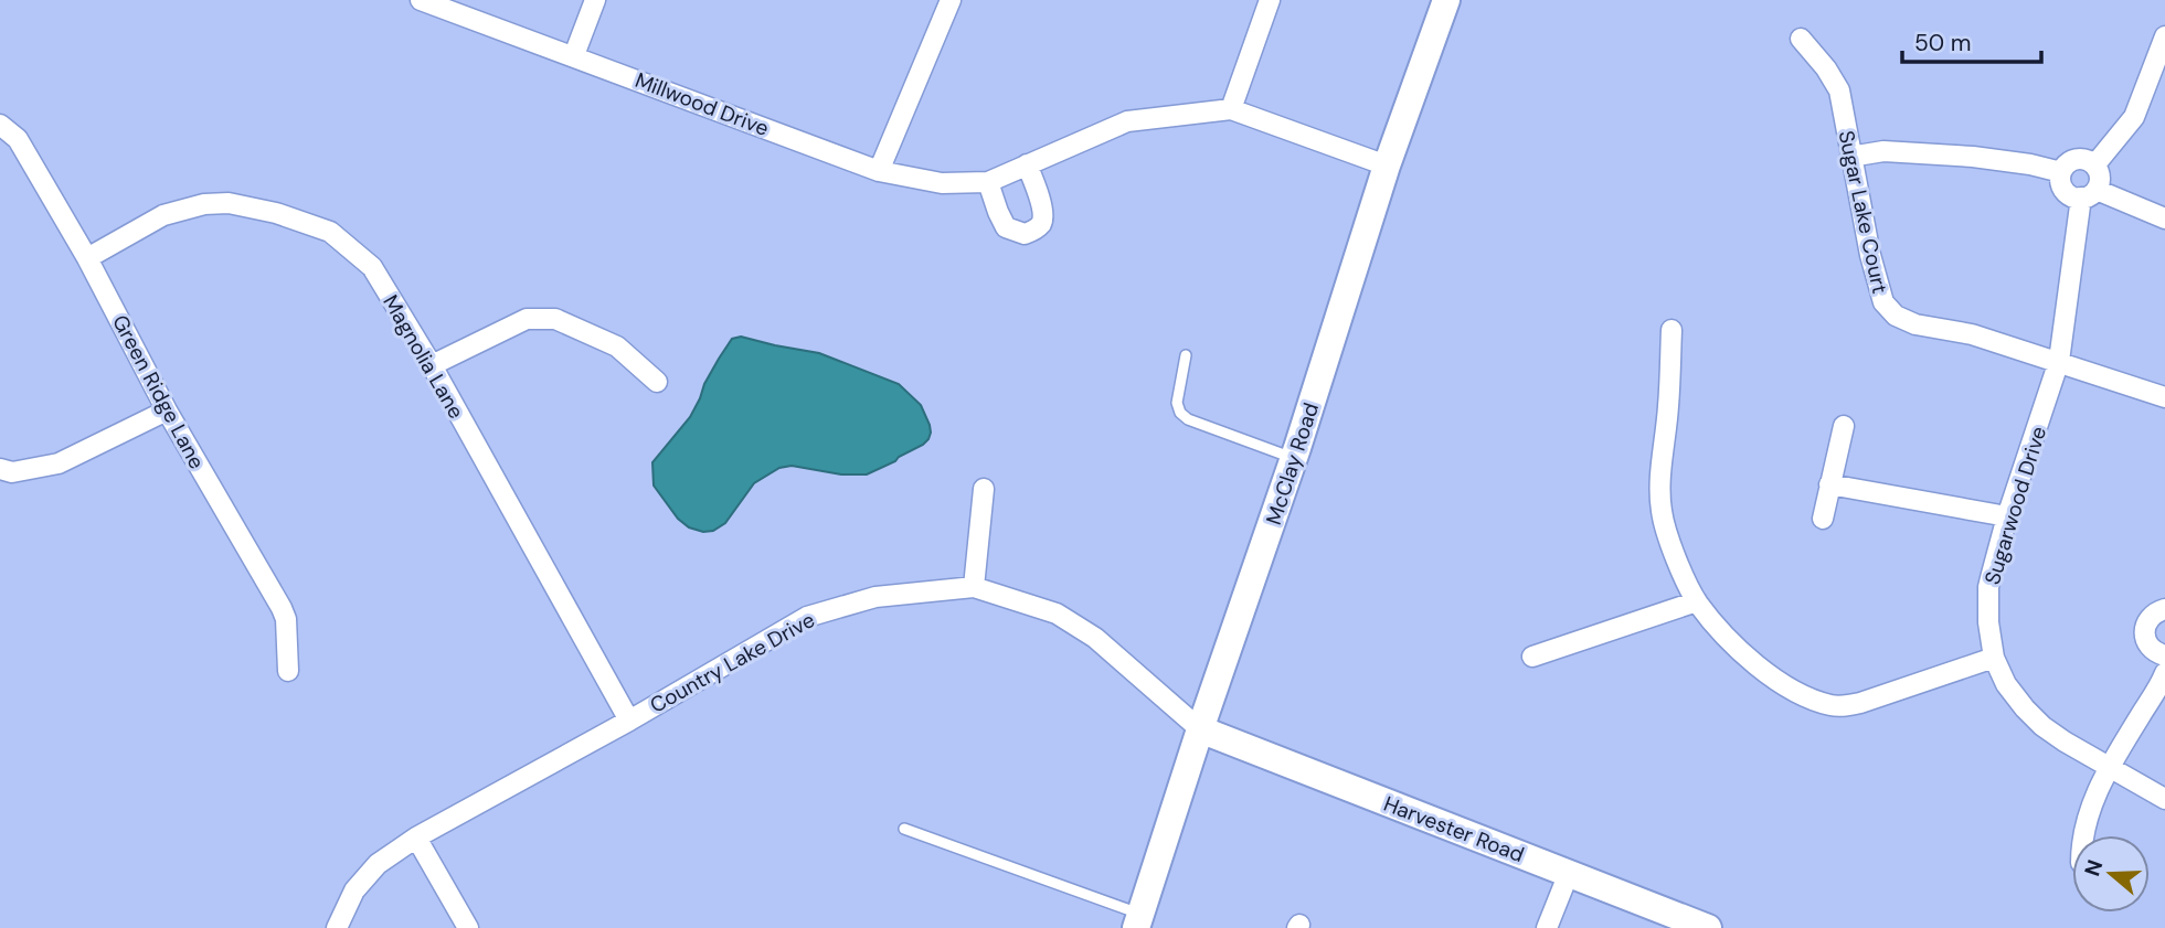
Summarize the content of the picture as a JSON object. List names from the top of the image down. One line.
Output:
{"streets":{"main road":["McClay Road","Harvester Road"],"street":["Millwood Drive","Sugar Lake Court","Magnolia Lane","Green Ridge Lane","Sugarwood Drive","Country Lake Drive"]},"crossings":[["Millwood Drive","McClay Road"],["Sugar Lake Court","Sugarwood Drive"],["Magnolia Lane","Green Ridge Lane"],["Magnolia Lane","Country Lake Drive"],["McClay Road","Country Lake Drive"],["McClay Road","Harvester Road"],["Country Lake Drive","Harvester Road"]],"scale_bar":"50 m","north":"left"}
